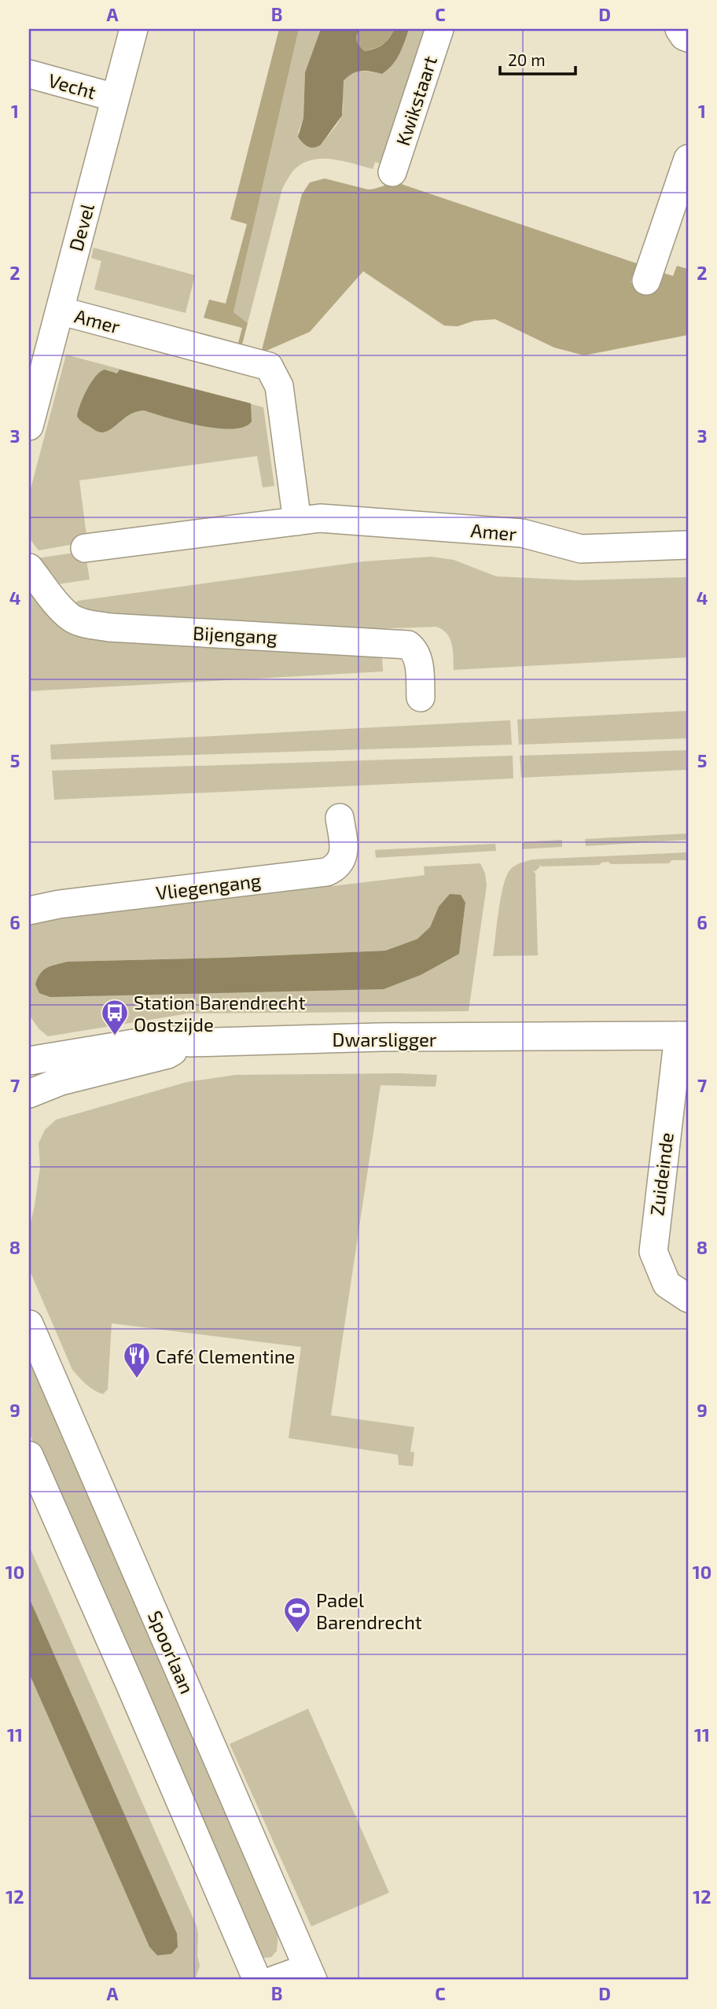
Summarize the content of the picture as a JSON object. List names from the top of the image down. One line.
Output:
{"streets":{"street":["Vecht","Kwikstaart","Devel","Amer","Bijengang","Vliegengang","Dwarsligger","Zuideinde","Spoorlaan"]},"crossings":[["Vecht","Devel"],["Devel","Amer"],["Dwarsligger","Zuideinde"]],"places":{"bus stop":["Station Barendrecht Oostzijde"],"restaurant":["Café Clementine"],"sports":["Padel Barendrecht"]},"scale_bar":"20 m","grid":{"columns":["A","B","C","D"],"rows":["1","2","3","4","5","6","7","8","9","10","11","12"]}}
